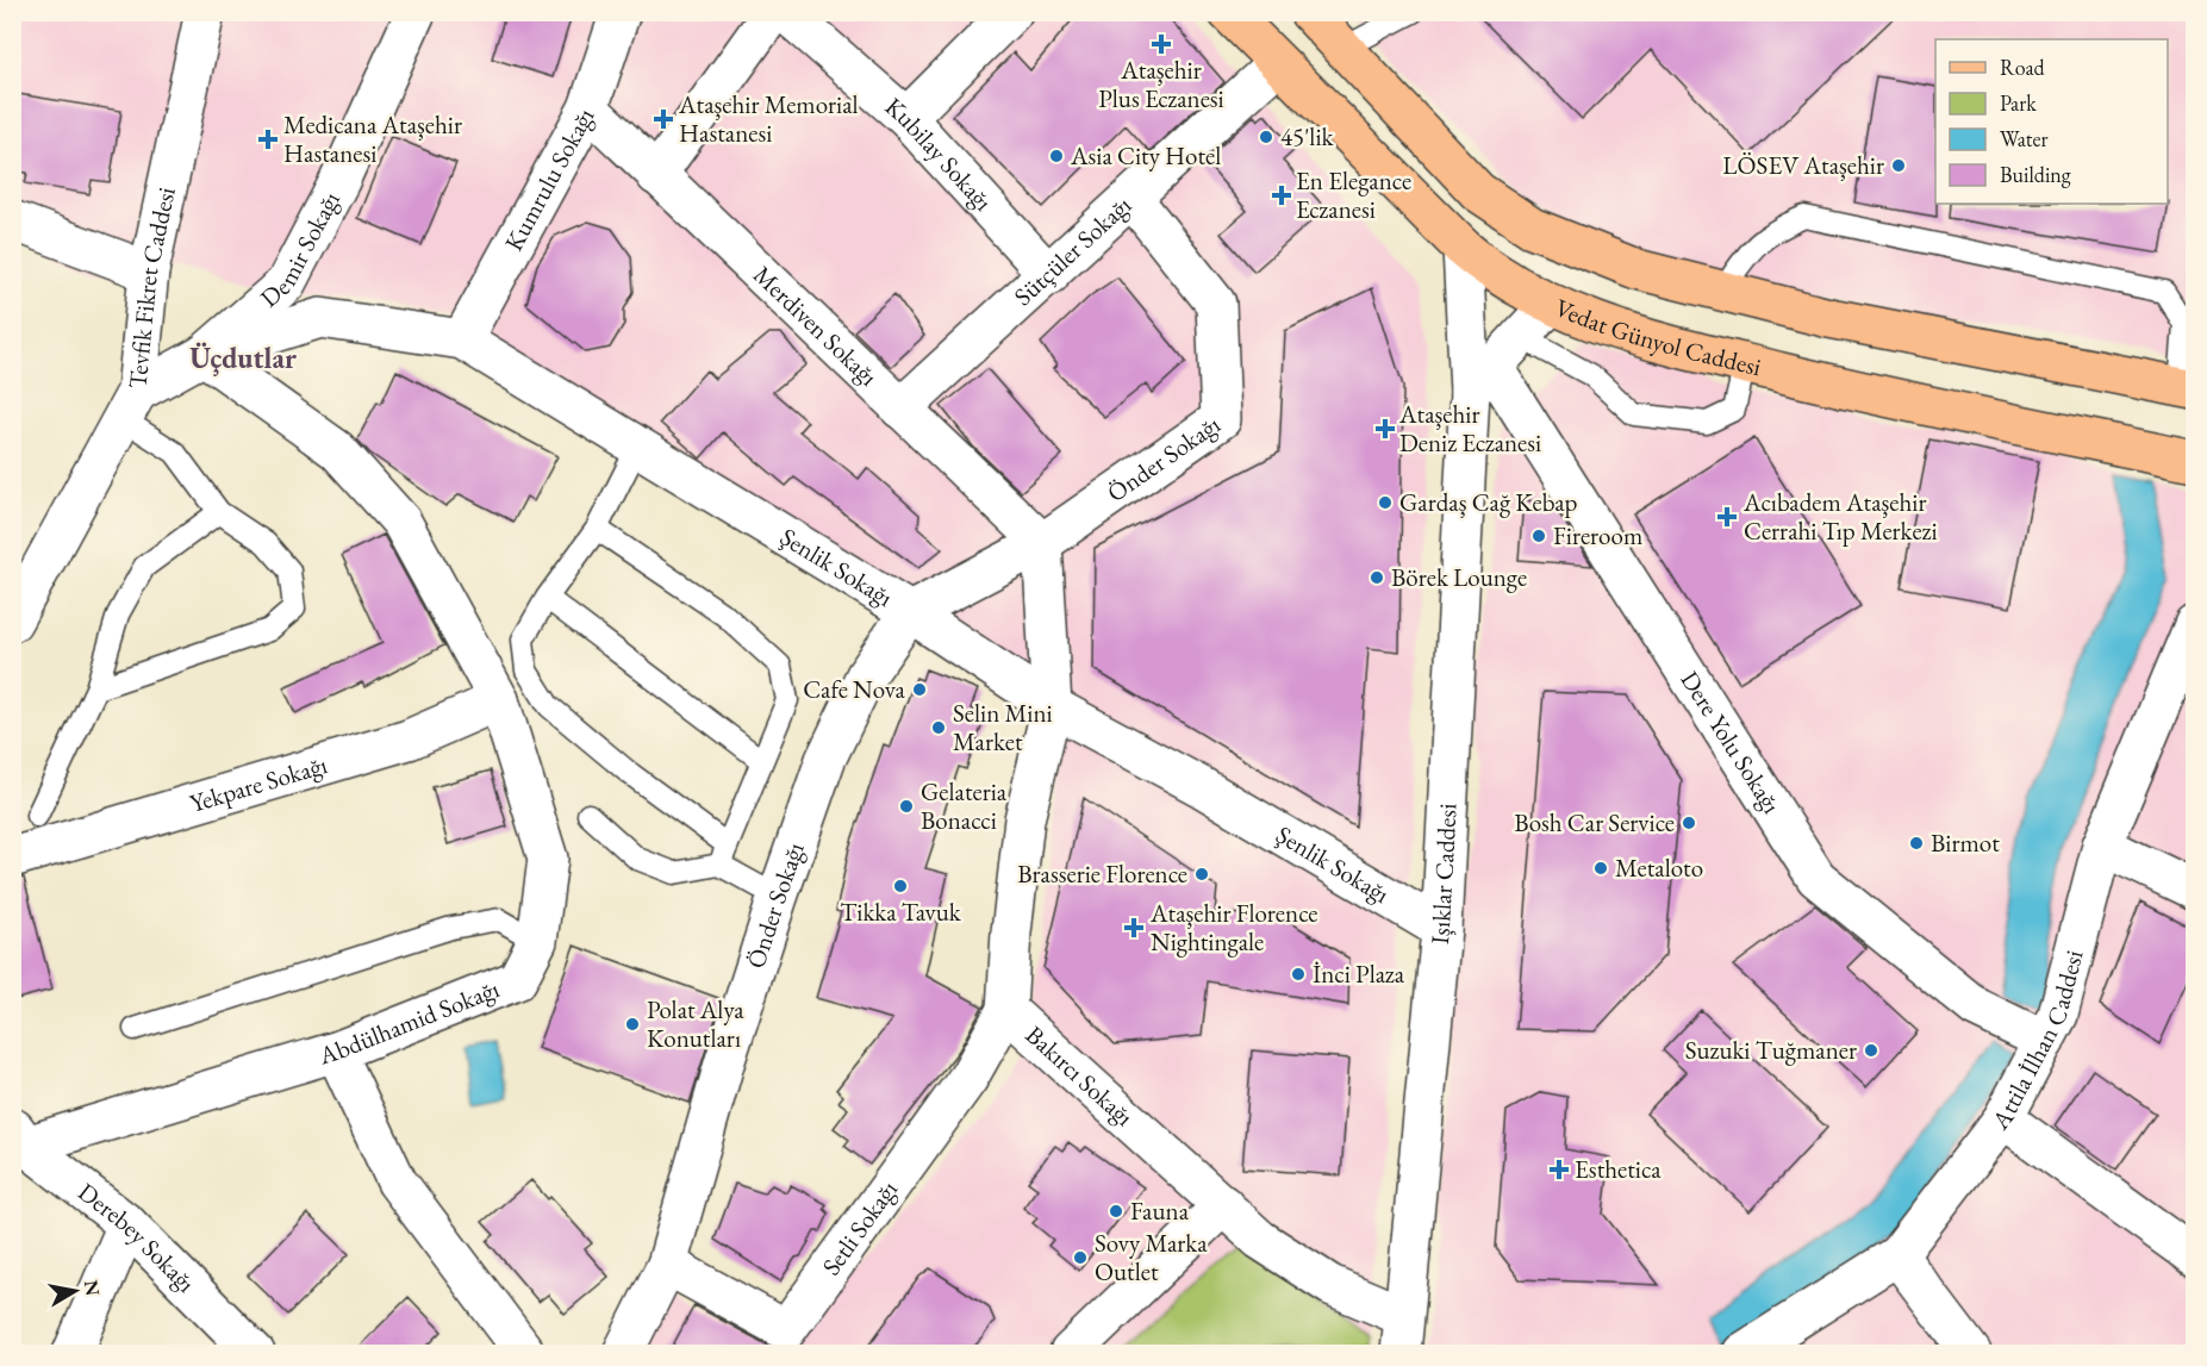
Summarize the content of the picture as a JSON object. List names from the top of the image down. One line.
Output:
{"streets":{"main road":["Vedat Günyol Caddesi"],"street":["Kubilay Sokağı","Kumrulu Sokağı","Demir Sokağı","Sütçüler Sokağı","Tevfik Fikret Caddesi","Merdiven Sokağı","Önder Sokağı","Şenlik Sokağı","Dere Yolu Sokağı","Yekpare Sokağı","Işıklar Caddesi","Abdülhamid Sokağı","Attila İlhan Caddesi","Bakırcı Sokağı","Setli Sokağı","Derebey Sokağı"]},"crossings":[["Kubilay Sokağı","Sütçüler Sokağı"],["Kumrulu Sokağı","Merdiven Sokağı"],["Kumrulu Sokağı","Şenlik Sokağı"],["Demir Sokağı","Tevfik Fikret Caddesi"],["Demir Sokağı","Şenlik Sokağı"],["Demir Sokağı","Abdülhamid Sokağı"],["Sütçüler Sokağı","Merdiven Sokağı"],["Sütçüler Sokağı","Vedat Günyol Caddesi"],["Sütçüler Sokağı","Önder Sokağı"],["Merdiven Sokağı","Önder Sokağı"],["Vedat Günyol Caddesi","Işıklar Caddesi"],["Önder Sokağı","Şenlik Sokağı"],["Önder Sokağı","Setli Sokağı"],["Şenlik Sokağı","Işıklar Caddesi"],["Şenlik Sokağı","Abdülhamid Sokağı"],["Şenlik Sokağı","Bakırcı Sokağı"],["Dere Yolu Sokağı","Işıklar Caddesi"],["Dere Yolu Sokağı","Attila İlhan Caddesi"],["Yekpare Sokağı","Abdülhamid Sokağı"],["Işıklar Caddesi","Bakırcı Sokağı"],["Abdülhamid Sokağı","Derebey Sokağı"],["Bakırcı Sokağı","Setli Sokağı"]],"districts":["Üçdutlar"],"places":{"health":["Ataşehir Plus Eczanesi","Ataşehir Memorial Hastanesi","Medicana Ataşehir Hastanesi","En Elegance Eczanesi","Ataşehir Deniz Eczanesi","Acıbadem Ataşehir Cerrahi Tıp Merkezi","Ataşehir Florence Nightingale","Esthetica"],"other":["45'lik","Asia City Hotel","LÖSEV Ataşehir","Gardaş Cağ Kebap","Fireroom","Börek Lounge","Cafe Nova","Selin Mini Market","Gelateria Bonacci","Bosh Car Service","Birmot","Metaloto","Brasserie Florence","Tikka Tavuk","İnci Plaza","Polat Alya Konutları","Suzuki Tuğmaner","Fauna","Sovy Marka Outlet"]},"legend":["Road","Park","Water","Building"],"north":"right"}
